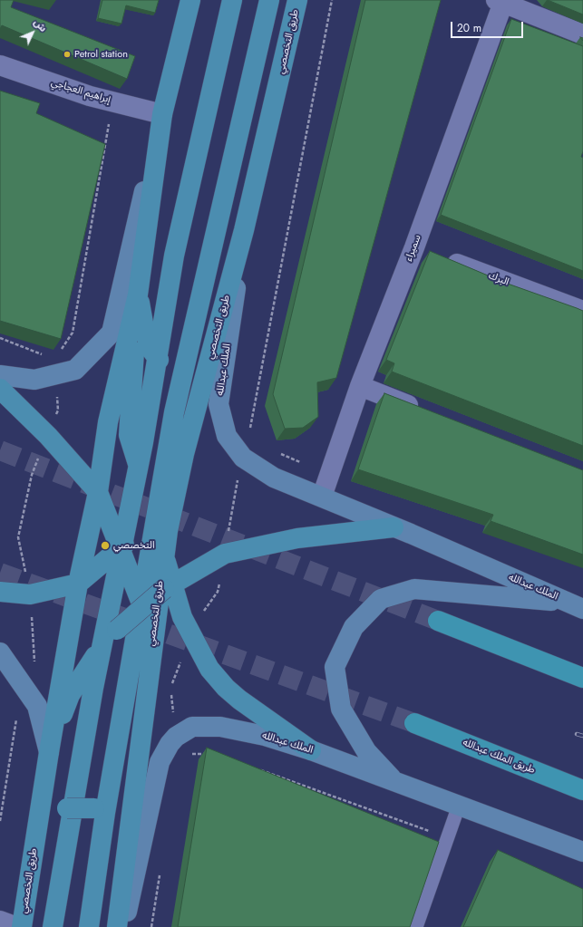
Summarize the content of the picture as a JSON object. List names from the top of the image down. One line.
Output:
{"streets":{"highway":["طريق الملك عبدالله"],"main road":["طريق التخصصي","الملك عبدالله"],"street":["إبراهيم العجاجي","سميراء","البرك"]},"crossings":[["طريق التخصصي","إبراهيم العجاجي"],["طريق التخصصي","الملك عبدالله"],["سميراء","البرك"],["سميراء","الملك عبدالله"]],"places":["Petrol station","التخصصي"],"scale_bar":"20 m","north":"top right"}
